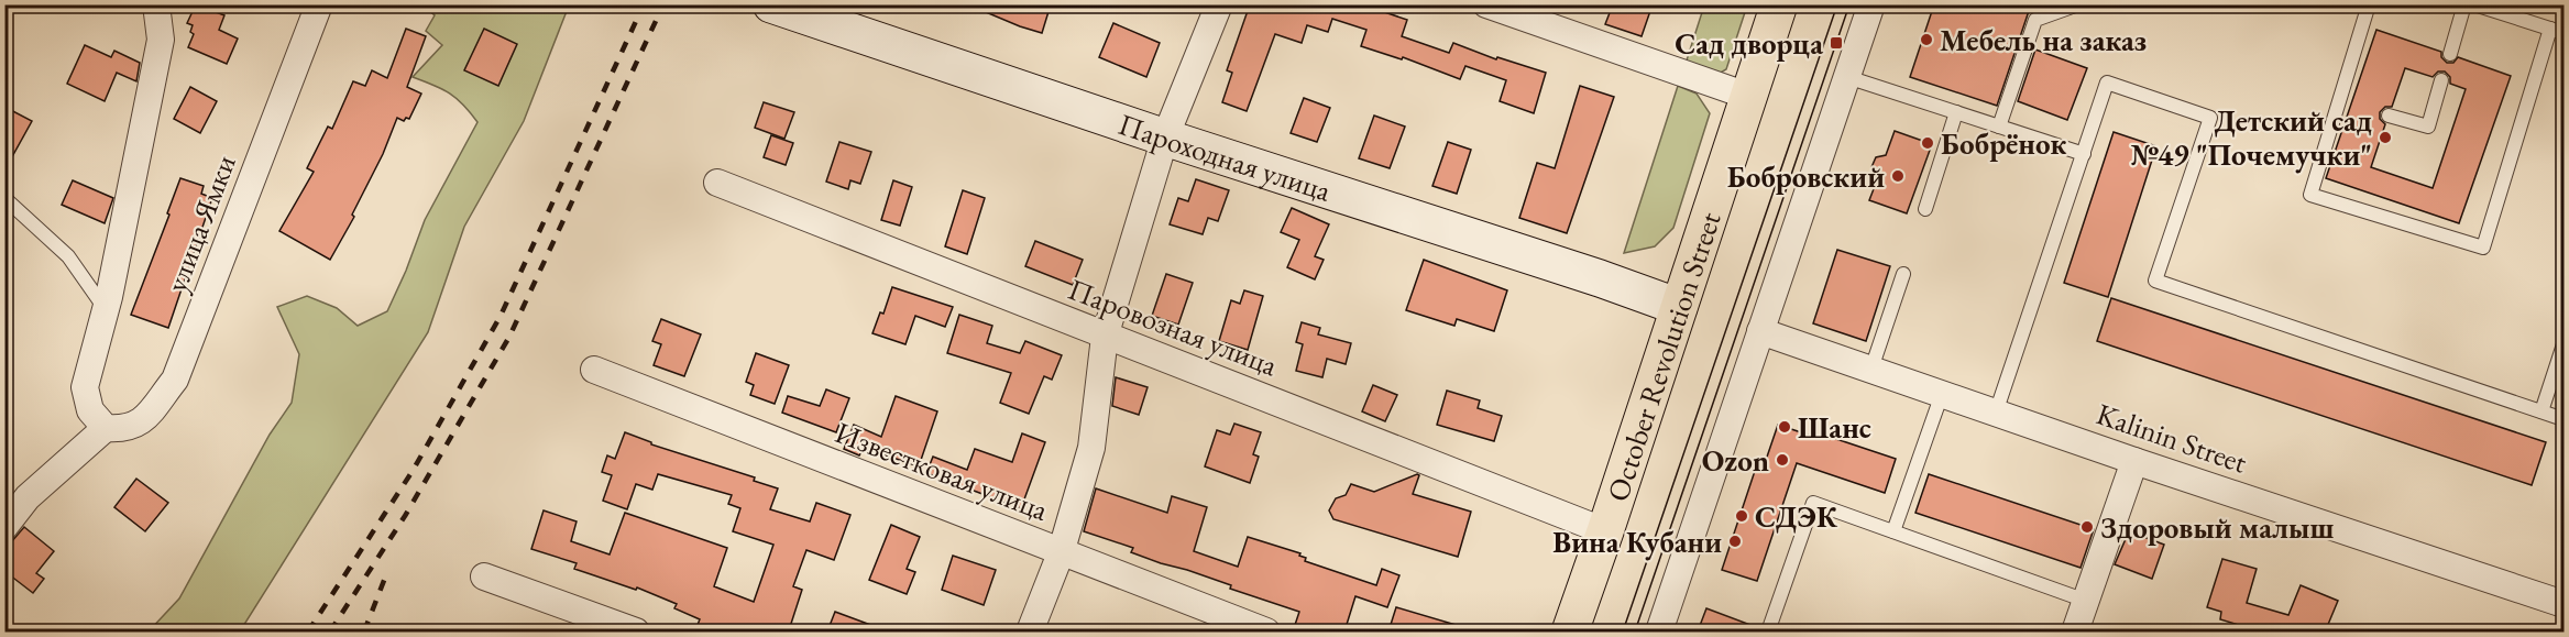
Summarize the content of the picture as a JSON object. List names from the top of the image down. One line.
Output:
{"streets":{"main road":["Пароходная улица","October Revolution Street"],"street":["улица Ямки","Паровозная улица","Kalinin Street","Известковая улица"]},"crossings":[["Пароходная улица","October Revolution Street"],["Паровозная улица","October Revolution Street"]],"places":{"other":["Мебель на заказ","Детский сад №49 \"Почемучки\"","Бобрёнок","Бобровский","Шанс","Ozon","СДЭК","Здоровый малыш","Вина Кубани"],"transit":["Сад дворца"]}}
